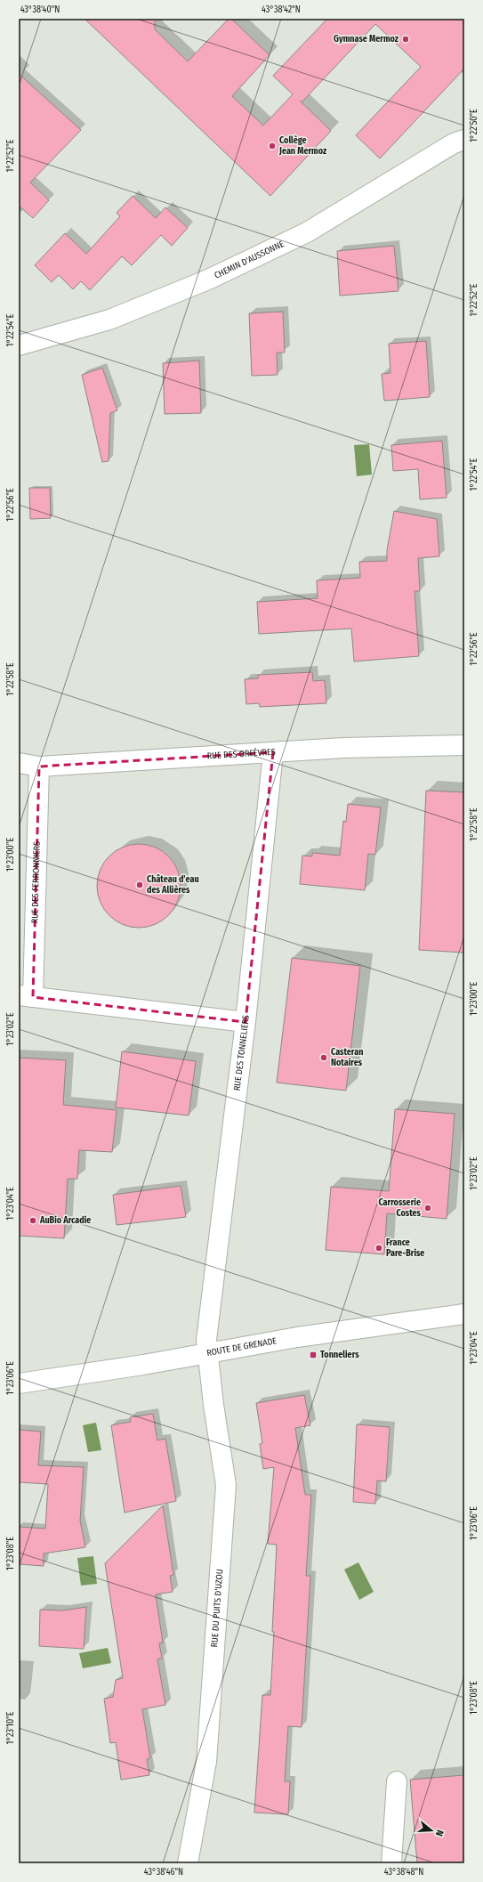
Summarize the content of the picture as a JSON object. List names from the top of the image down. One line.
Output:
{"streets":{"street":["CHEMIN D'AUSSONNE","RUE DES ORFÈVRES","RUE DES FERRONNIERS","RUE DES TONNELIERS","ROUTE DE GRENADE","RUE DU PUITS D'UZOU"]},"crossings":[["RUE DES ORFÈVRES","RUE DES FERRONNIERS"],["RUE DES ORFÈVRES","RUE DES TONNELIERS"],["RUE DES FERRONNIERS","RUE DES TONNELIERS"],["RUE DES TONNELIERS","ROUTE DE GRENADE"],["RUE DES TONNELIERS","RUE DU PUITS D'UZOU"],["ROUTE DE GRENADE","RUE DU PUITS D'UZOU"]],"places":{"other":["Gymnase Mermoz","Collège Jean Mermoz","Château d’eau des Allières","Casteran Notaires","Carrosserie Costes","AuBio Arcadie","France Pare-Brise"],"transit":["Tonneliers"]},"north":"right","coordinates":["43°38'40\"N","43°38'42\"N","1°22'50\"E","1°22'52\"E","1°22'54\"E","1°22'56\"E","1°22'58\"E","1°23'00\"E","1°23'02\"E","1°23'04\"E","1°23'06\"E","1°23'08\"E","1°23'10\"E","43°38'46\"N","43°38'48\"N"]}
